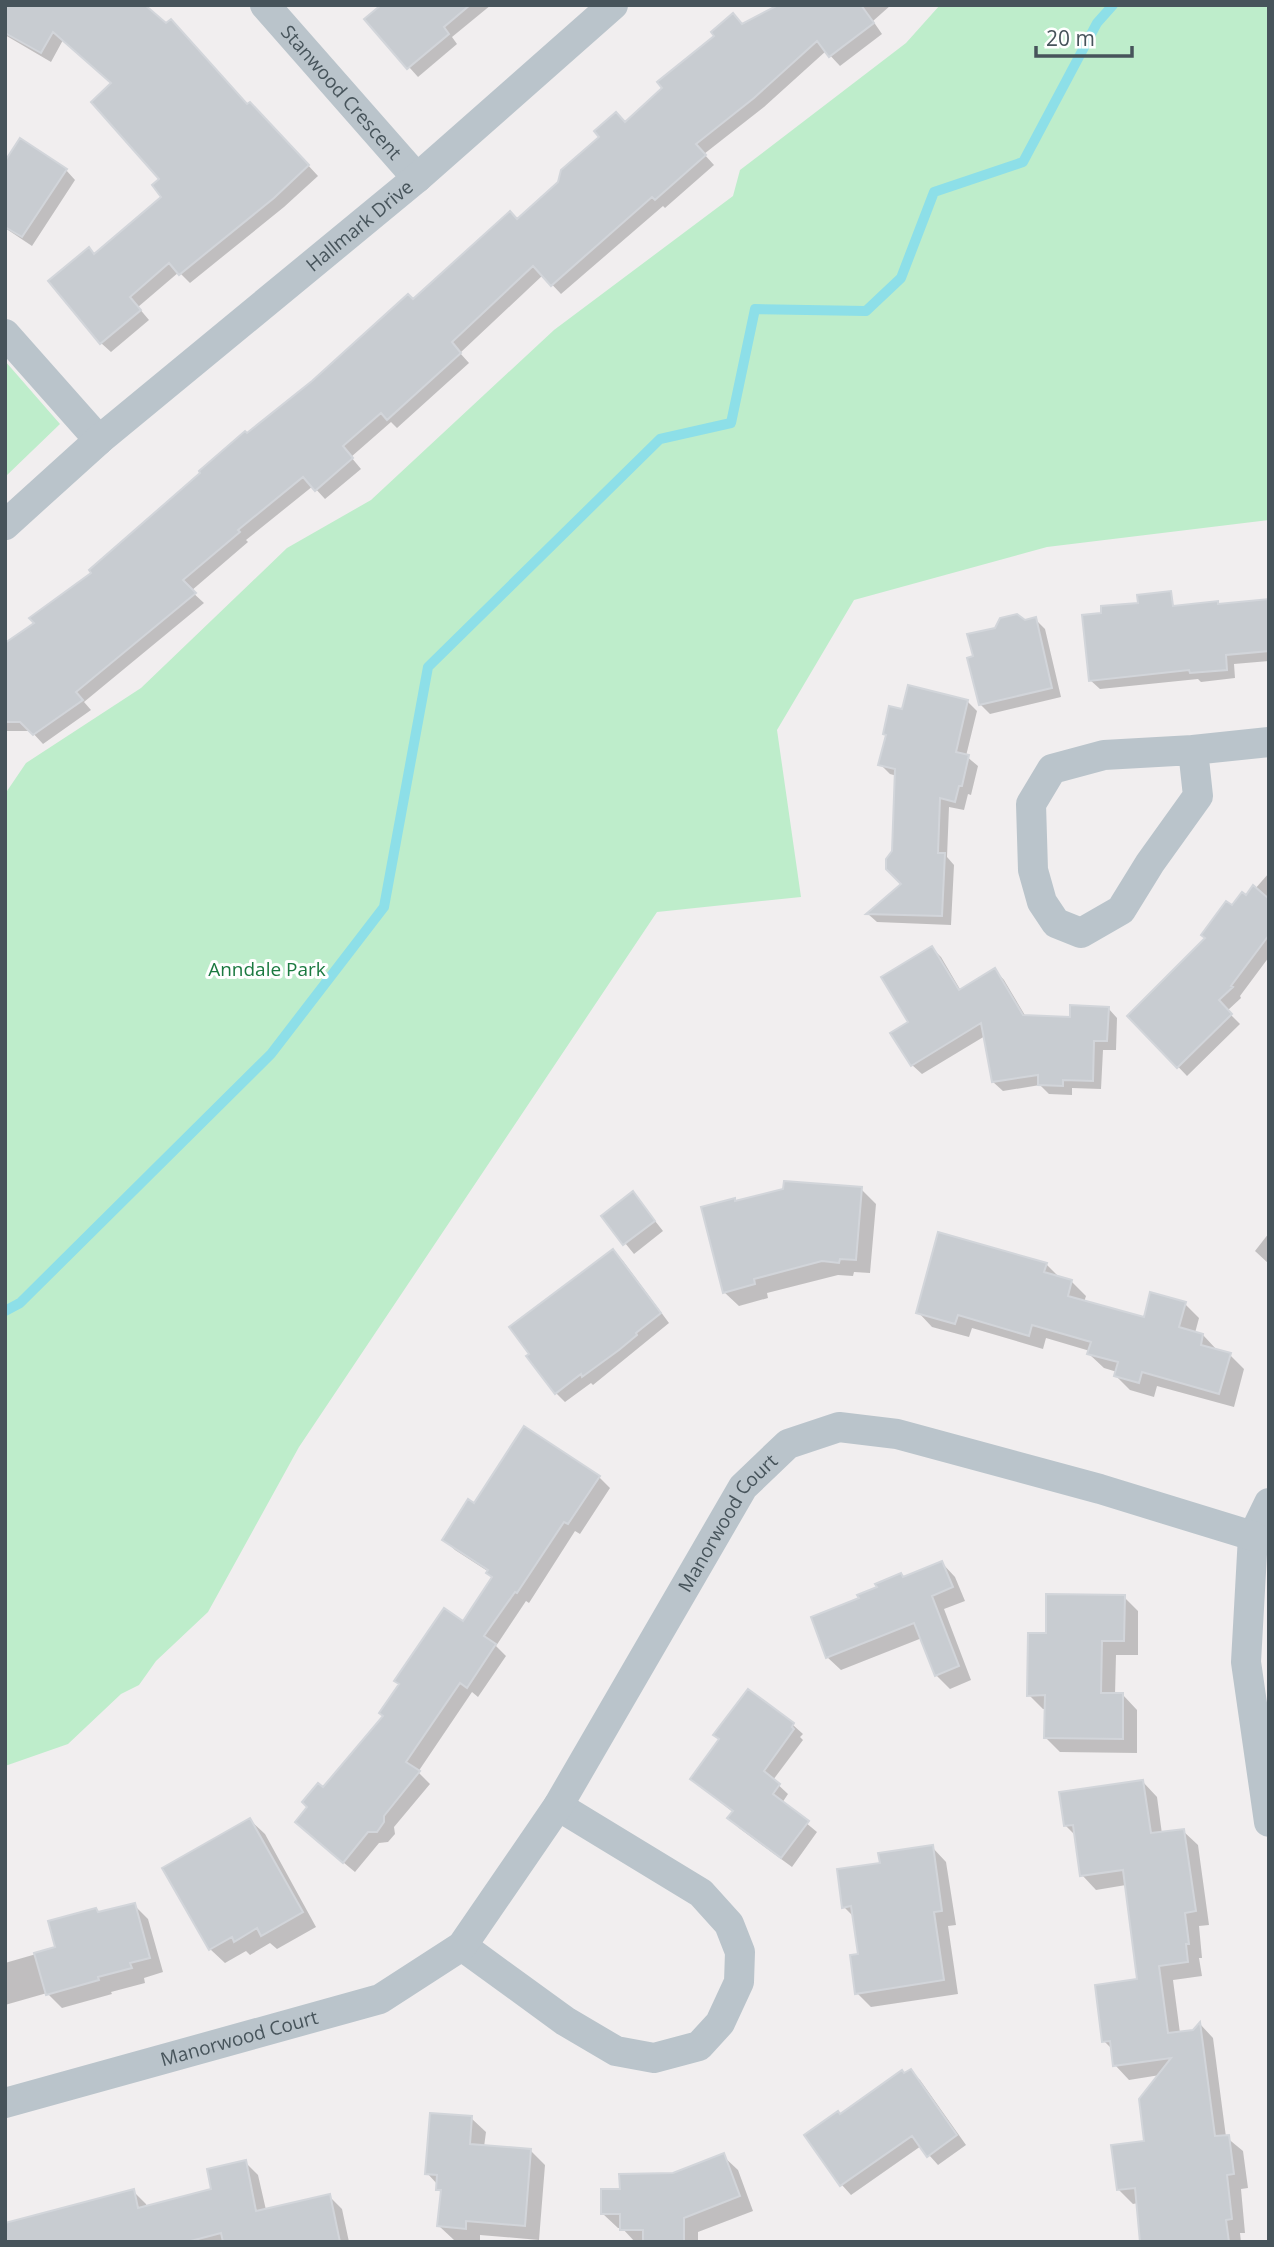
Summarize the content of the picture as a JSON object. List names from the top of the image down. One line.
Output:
{"streets":{"street":["Stanwood Crescent","Hallmark Drive","Manorwood Court"]},"crossings":[["Stanwood Crescent","Hallmark Drive"]],"parks":["Anndale Park"],"scale_bar":"20 m"}
